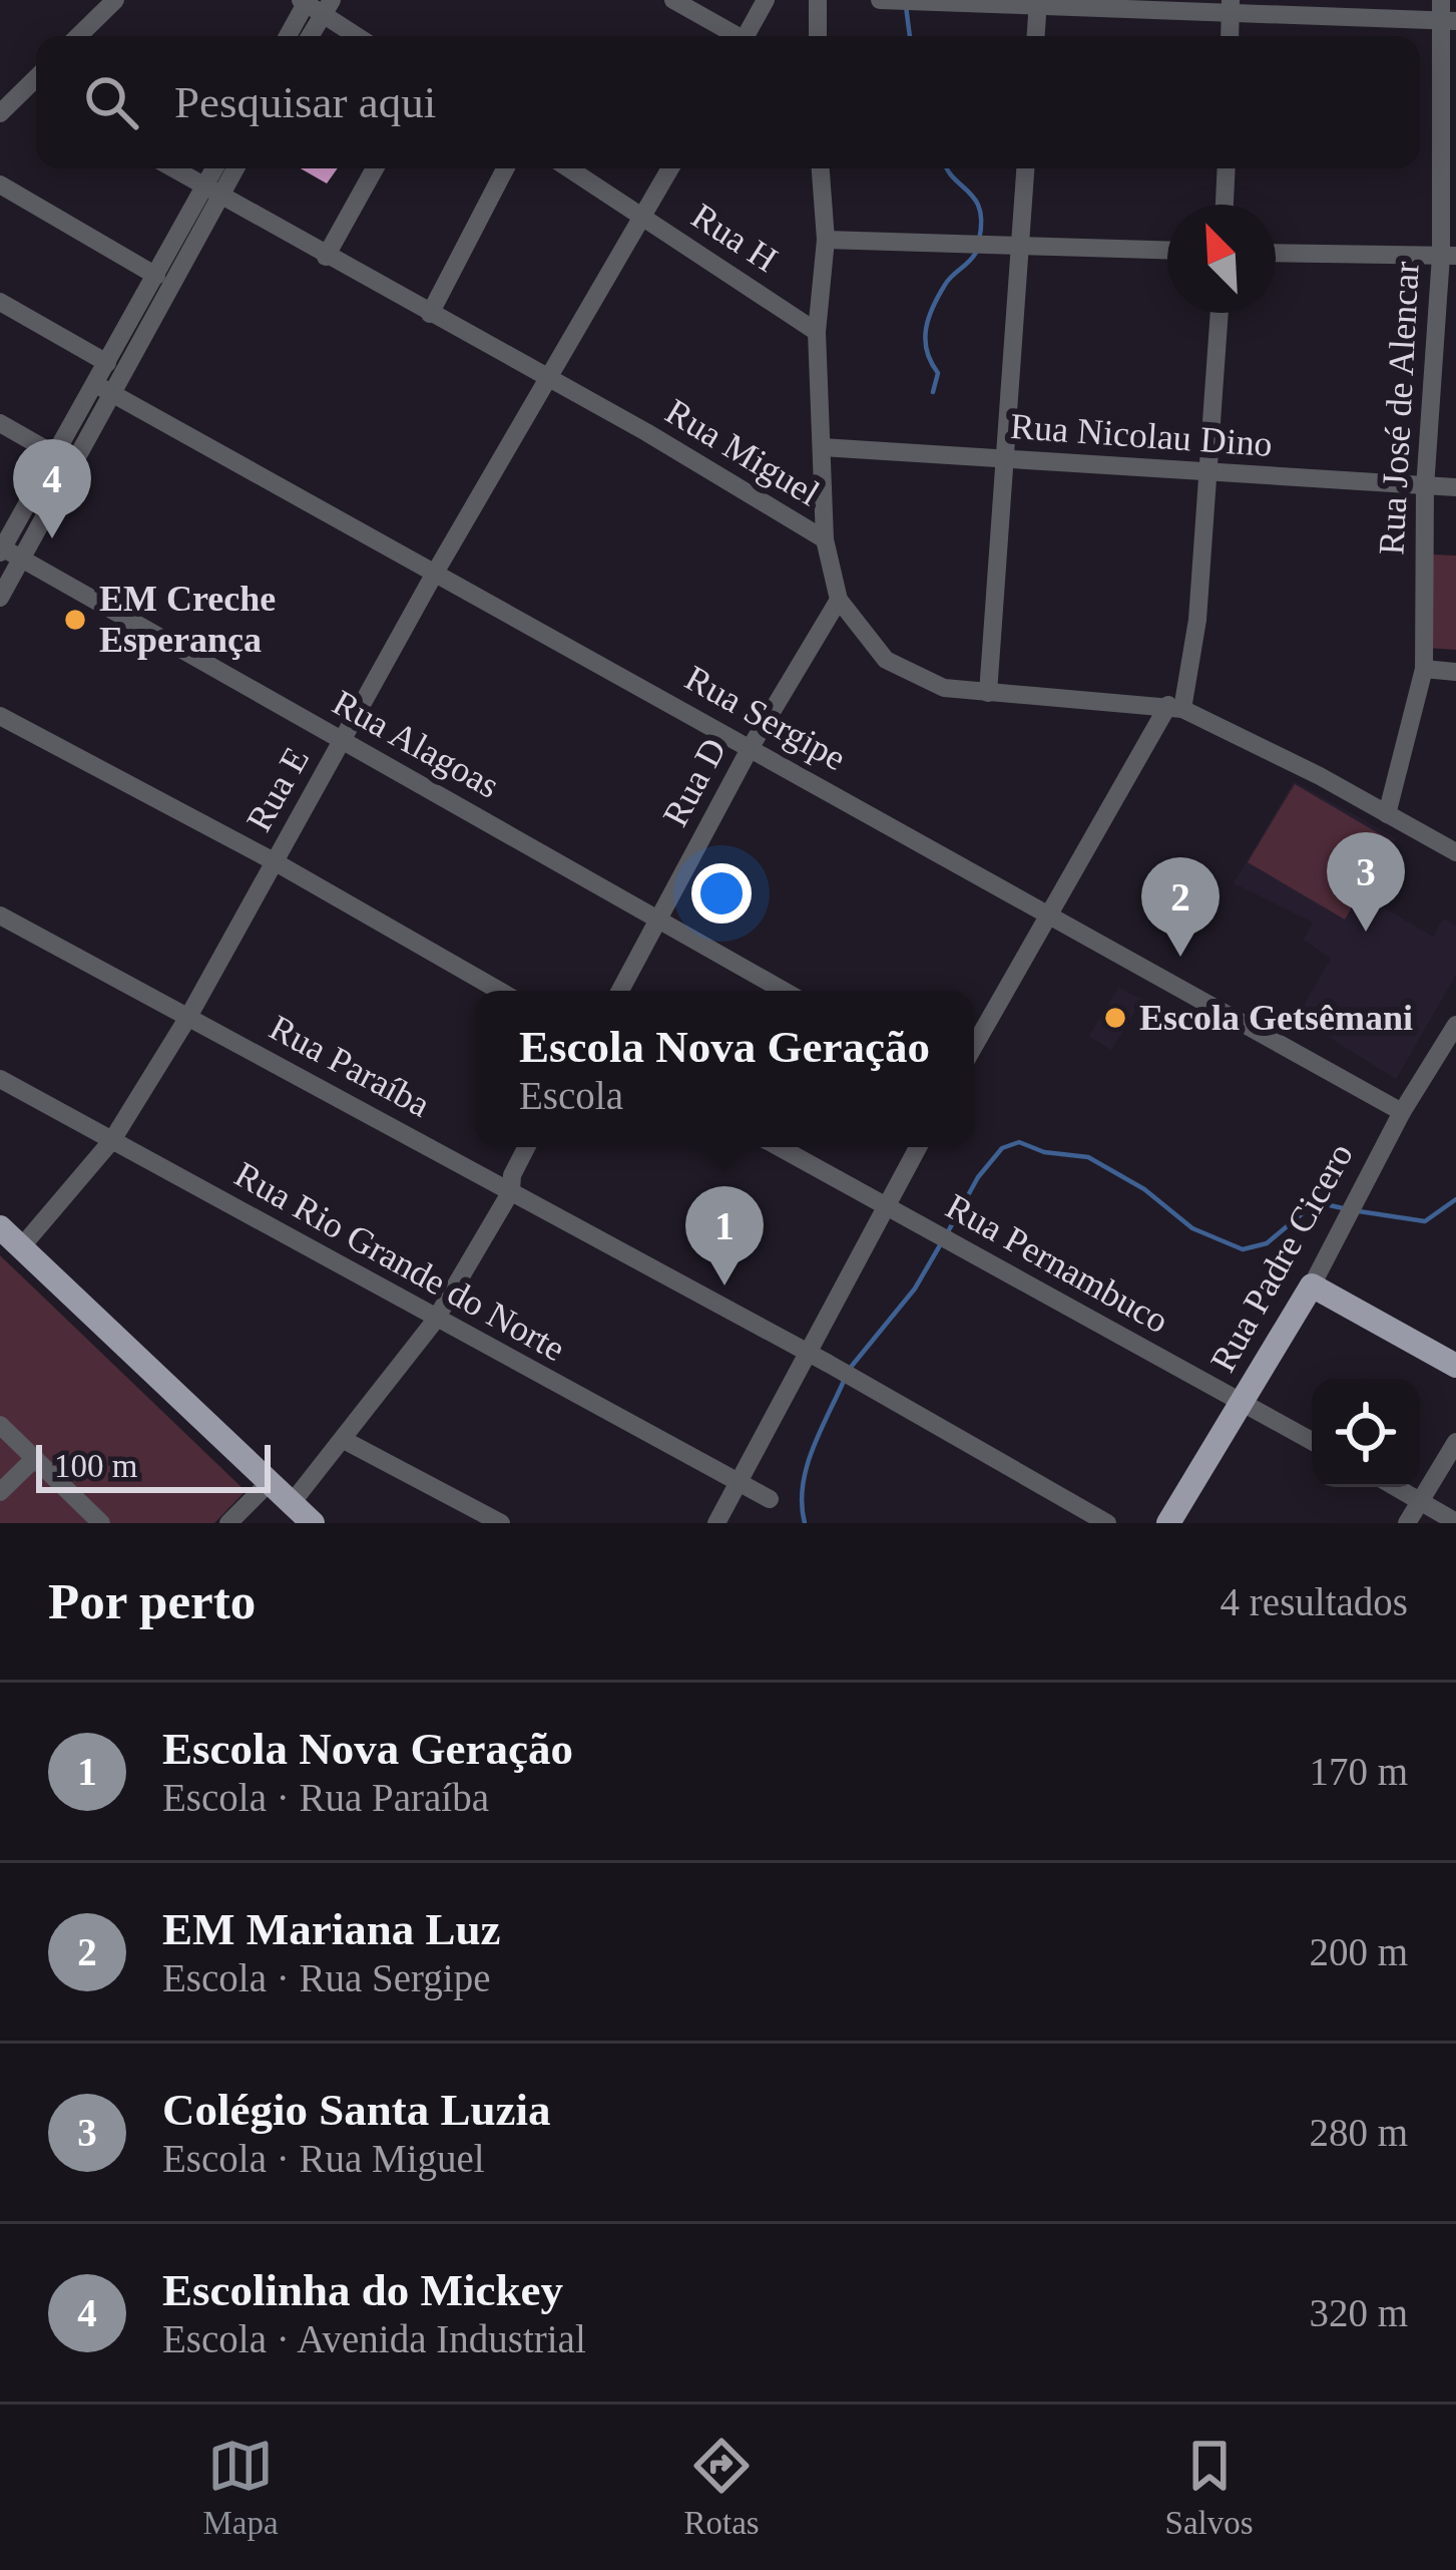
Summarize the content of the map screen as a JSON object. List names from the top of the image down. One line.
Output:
{"streets":{"main road":["Rua Padre Cicero"],"street":["Rua H","Rua José de Alencar","Rua Nicolau Dino","Rua Miguel","Rua Sergipe","Rua Alagoas","Rua D","Rua E","Rua Paraíba","Rua Rio Grande do Norte","Rua Pernambuco"]},"crossings":[["Rua H","Rua E"],["Rua José de Alencar","Rua Nicolau Dino"],["Rua José de Alencar","Rua Miguel"],["Rua Miguel","Rua D"],["Rua Miguel","Rua E"],["Rua Sergipe","Rua D"],["Rua Sergipe","Rua E"],["Rua Sergipe","Rua Padre Cicero"],["Rua Alagoas","Rua D"],["Rua Alagoas","Rua E"],["Rua E","Rua Paraíba"],["Rua E","Rua Rio Grande do Norte"],["Rua Padre Cicero","Rua Pernambuco"]],"places":["EM Creche Esperança","Escola Getsêmani"],"scale_bar":"100 m","north":"top left","page":{"search":"Pesquisar aqui","pins":["4","3","2","1"],"popup":["Escola Nova Geração","Escola"],"scale":"100 m","heading":["Por perto","4 resultados"],"list":[{"mark":"1","name":"Escola Nova Geração","note":"Escola · Rua Paraíba","value":"170 m"},{"mark":"2","name":"EM Mariana Luz","note":"Escola · Rua Sergipe","value":"200 m"},{"mark":"3","name":"Colégio Santa Luzia","note":"Escola · Rua Miguel","value":"280 m"},{"mark":"4","name":"Escolinha do Mickey","note":"Escola · Avenida Industrial","value":"320 m"}],"nav":["Mapa","Rotas","Salvos"]}}
